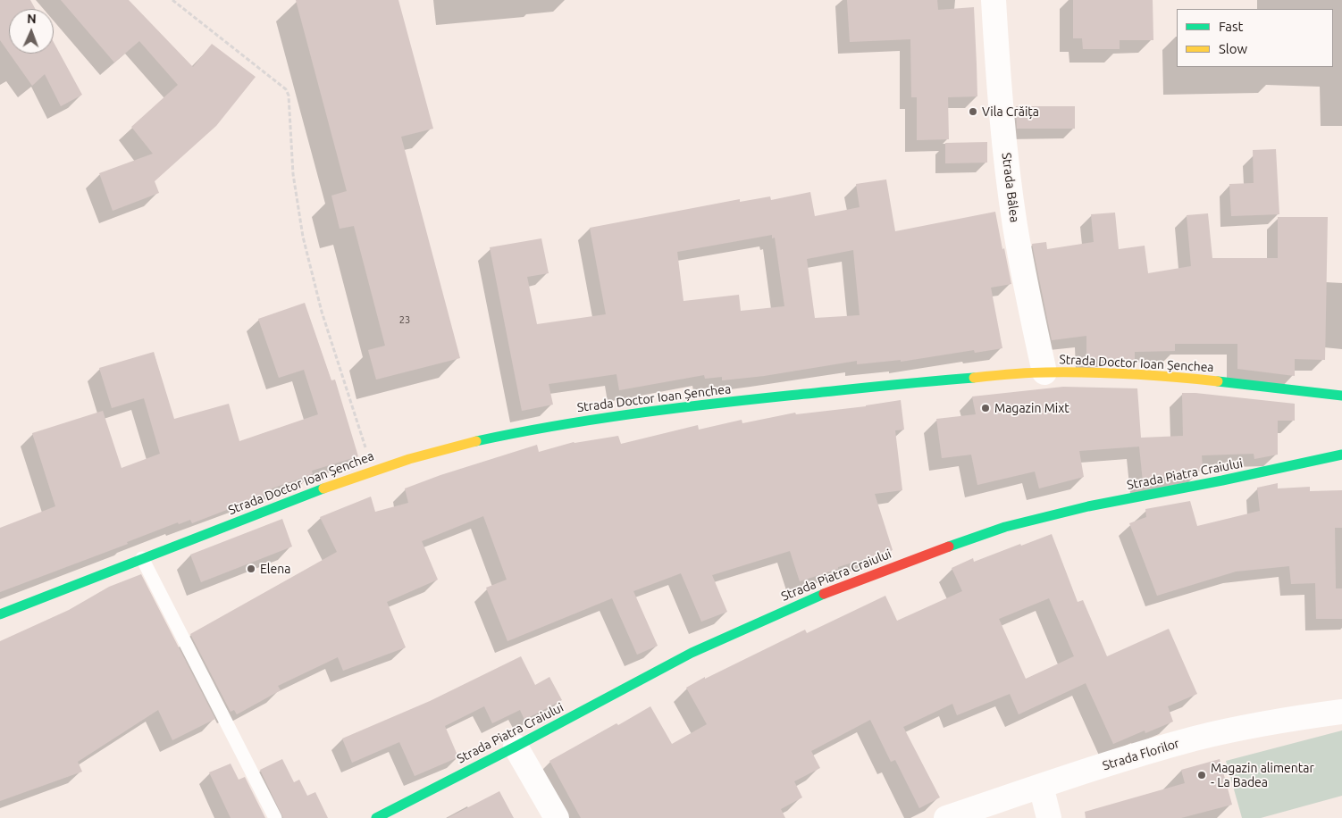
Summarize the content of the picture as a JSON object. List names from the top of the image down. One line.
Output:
{"streets":{"main road":["Strada Doctor Ioan Șenchea","Strada Piatra Craiului"],"street":["Strada Bâlea","Strada Florilor"]},"crossings":[["Strada Bâlea","Strada Doctor Ioan Șenchea"]],"places":["Vila Crăița","Magazin Mixt","Elena","Magazin alimentar - La Badea"],"house_numbers":["23"],"legend":["Fast","Slow"],"north":"top"}
